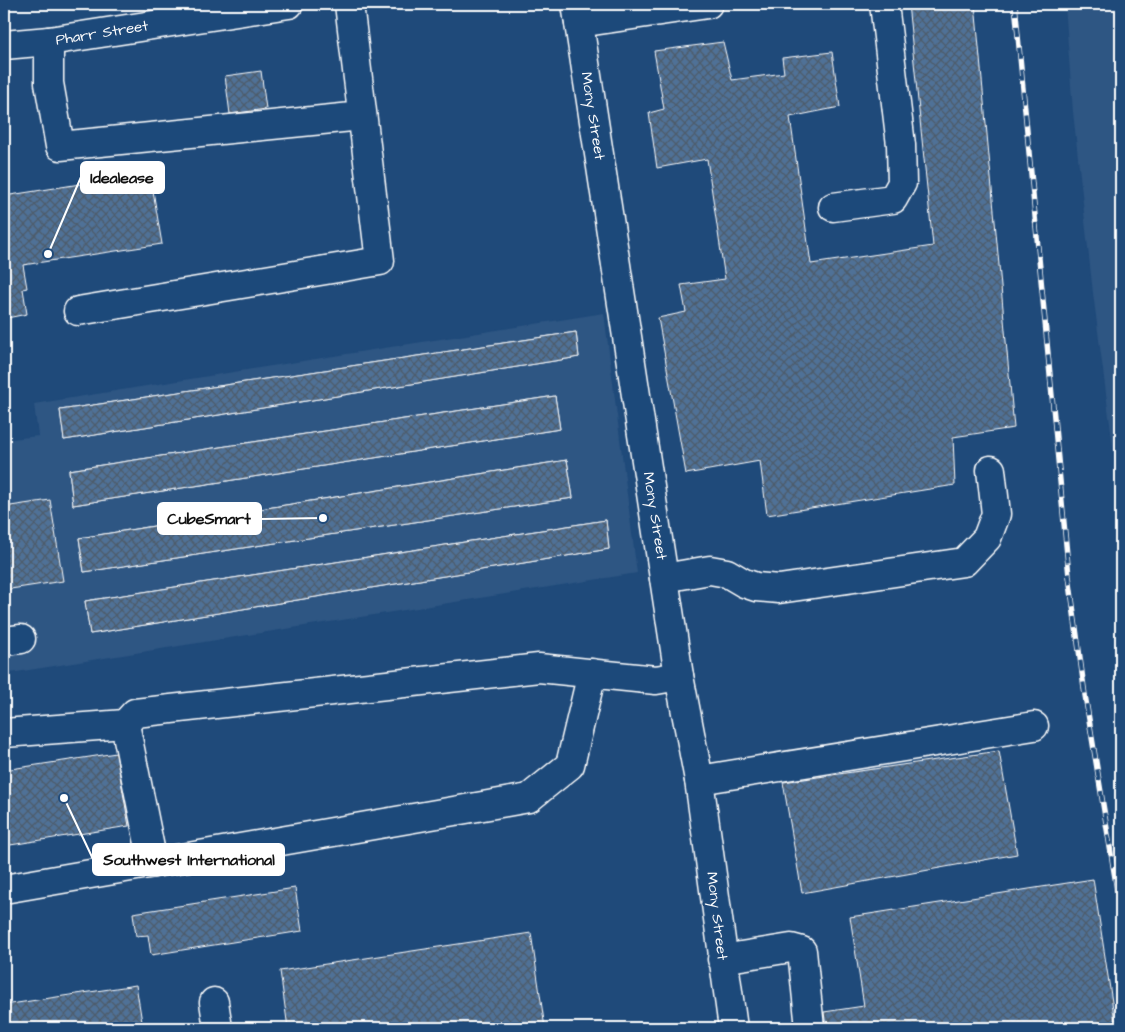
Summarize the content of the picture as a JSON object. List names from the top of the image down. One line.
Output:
{"streets":{"street":["Pharr Street","Mony Street"]},"places":["Idealease","CubeSmart","Southwest International"]}
